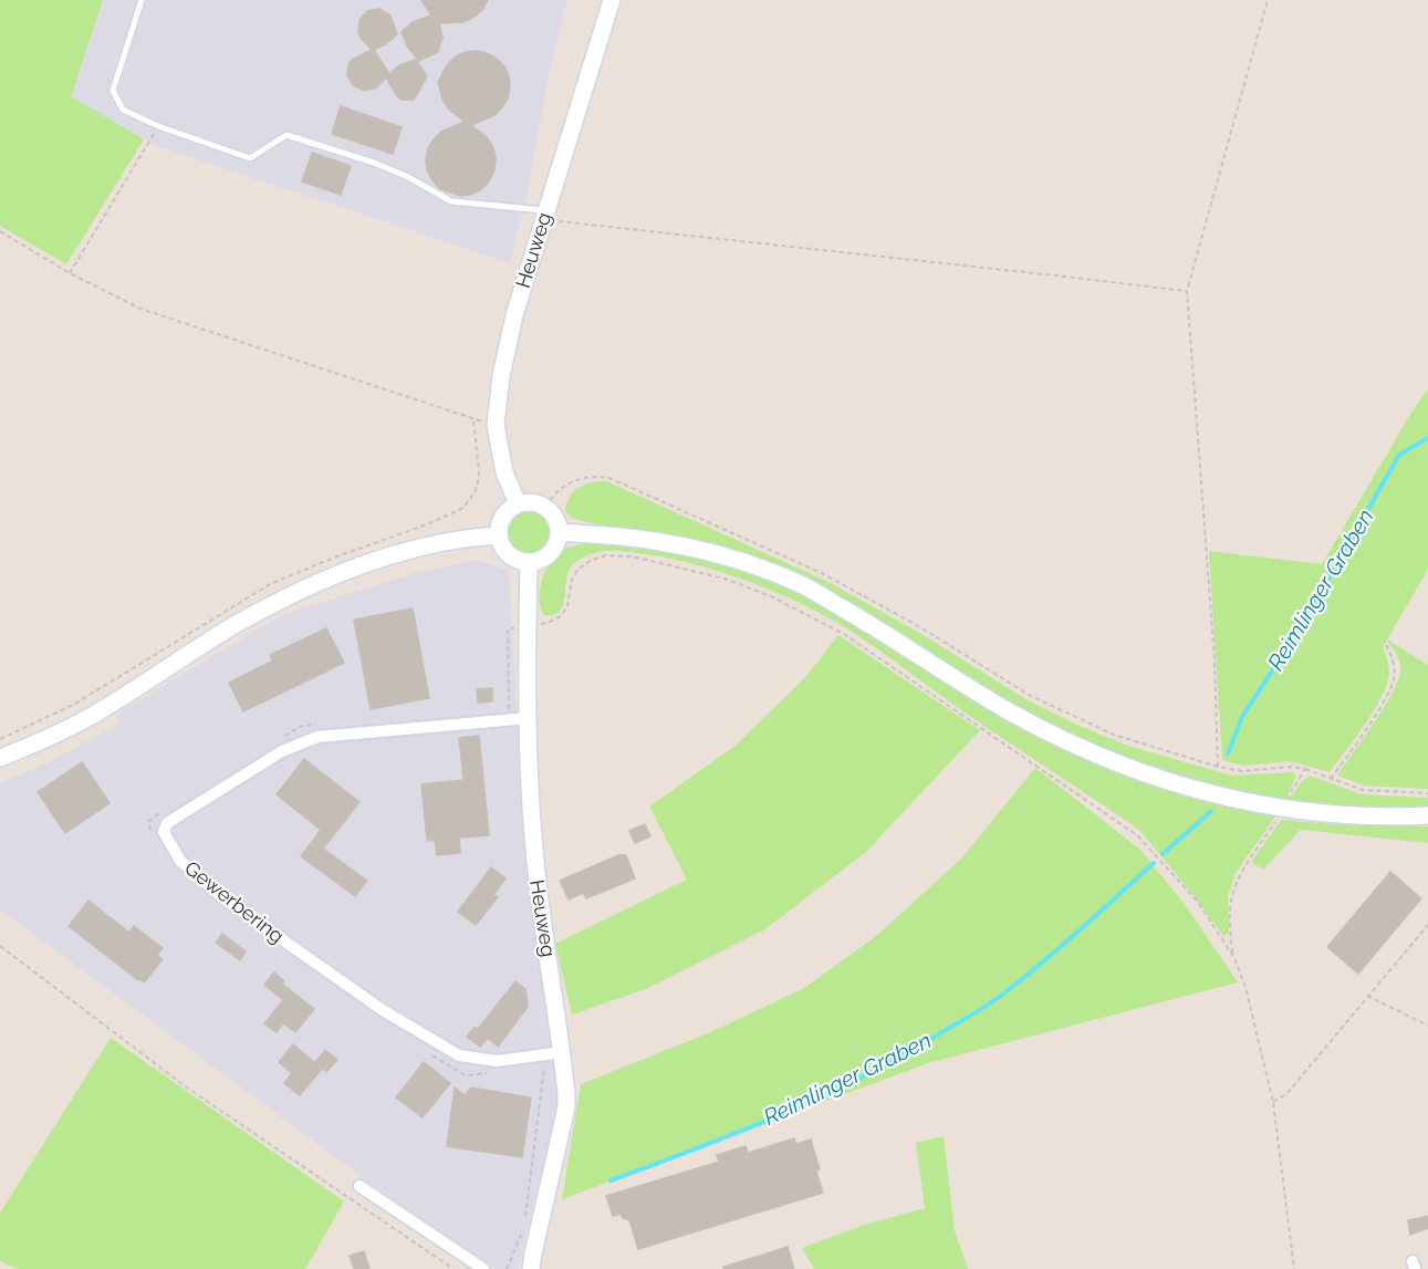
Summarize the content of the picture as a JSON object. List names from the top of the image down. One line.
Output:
{"streets":{"main road":["Heuweg"],"street":["Gewerbering"]},"crossings":[["Heuweg","Gewerbering"]],"water":["Reimlinger Graben"]}
